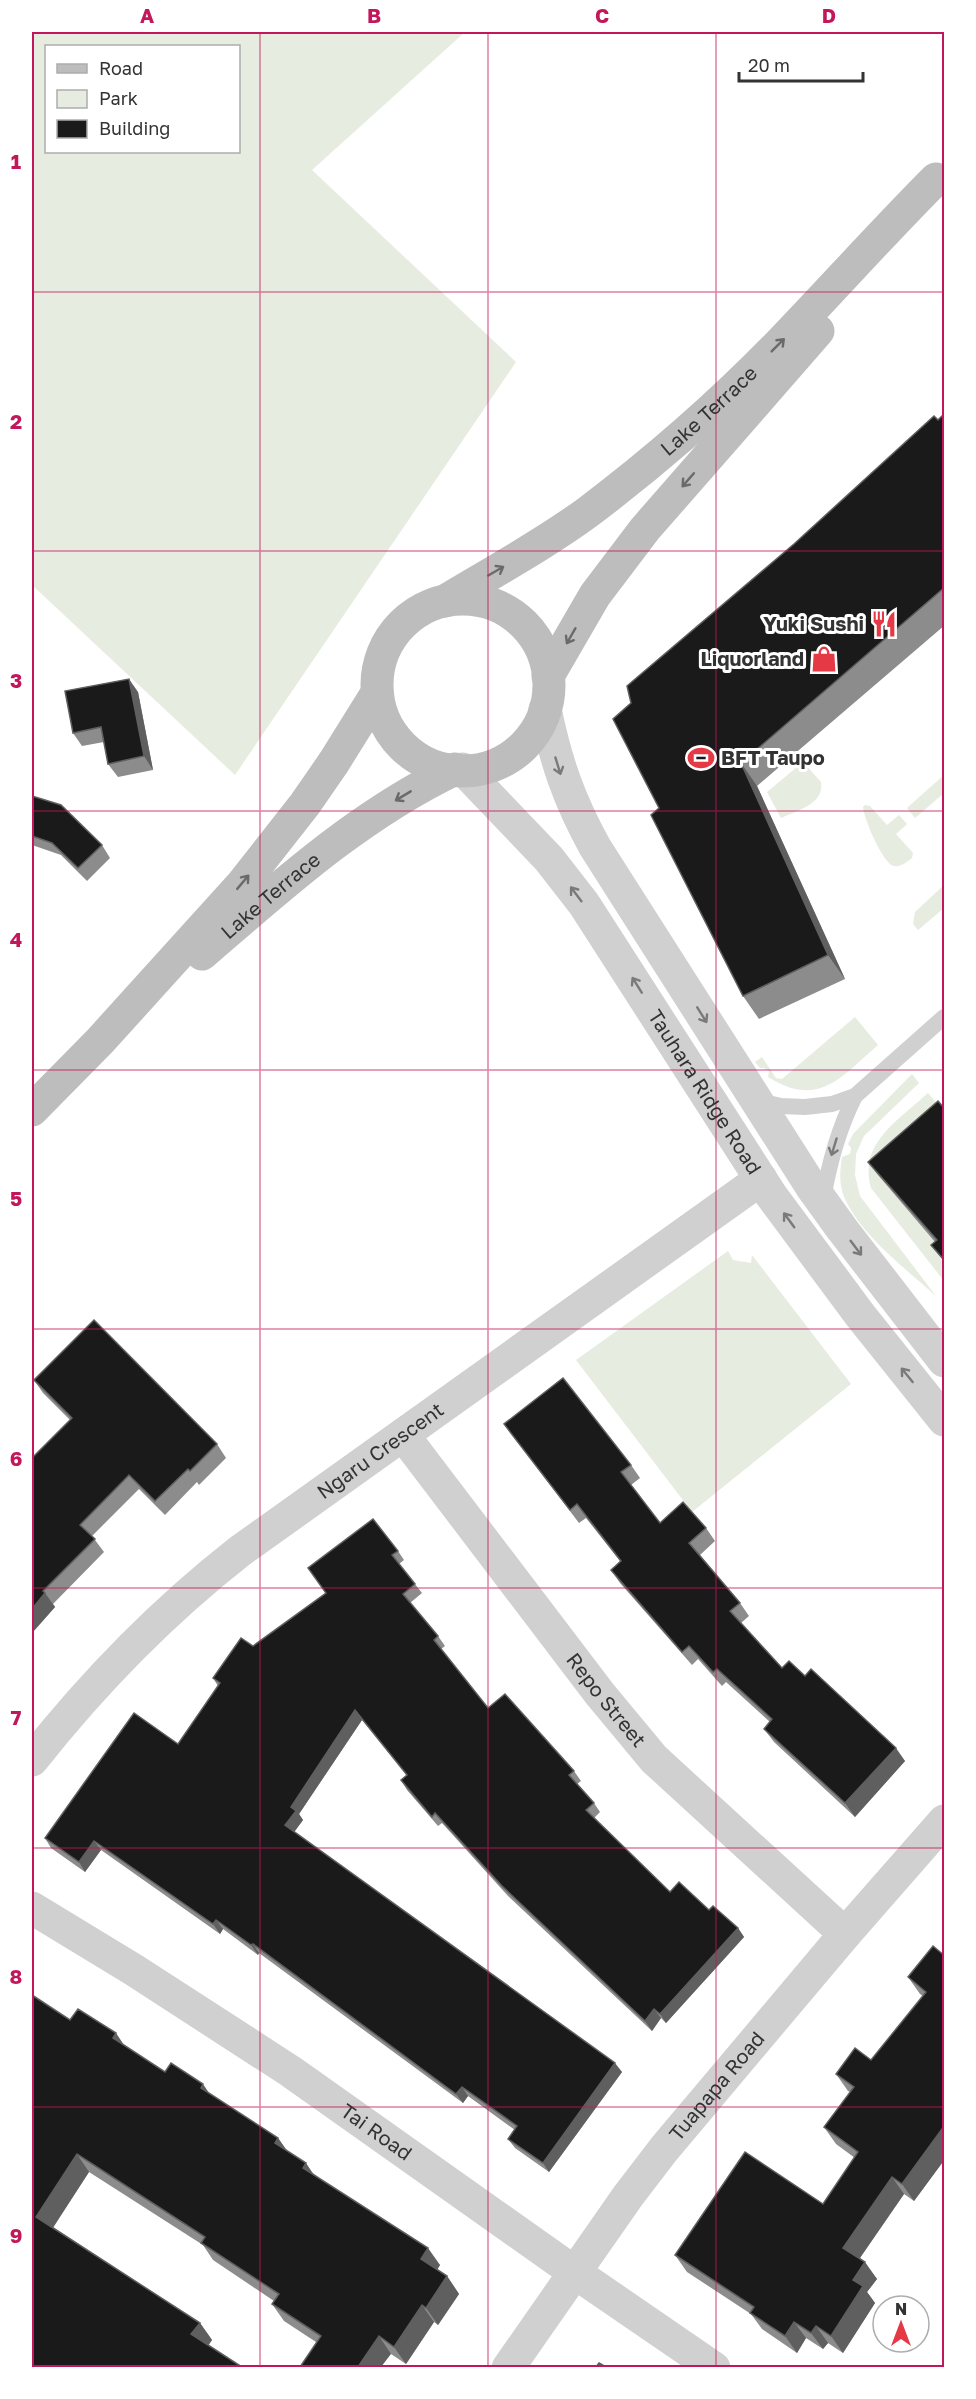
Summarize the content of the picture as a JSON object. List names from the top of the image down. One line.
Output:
{"streets":{"main road":["Lake Terrace"],"street":["Tauhara Ridge Road","Ngaru Crescent","Repo Street","Tuapapa Road","Tai Road"]},"crossings":[["Lake Terrace","Tauhara Ridge Road"],["Tauhara Ridge Road","Ngaru Crescent"],["Ngaru Crescent","Repo Street"],["Repo Street","Tuapapa Road"],["Tuapapa Road","Tai Road"]],"places":{"restaurant":["Yuki Sushi"],"shop":["Liquorland"],"sports":["BFT Taupo"]},"legend":["Road","Park","Building"],"scale_bar":"20 m","north":"top","grid":{"columns":["A","B","C","D"],"rows":["1","2","3","4","5","6","7","8","9"]}}
